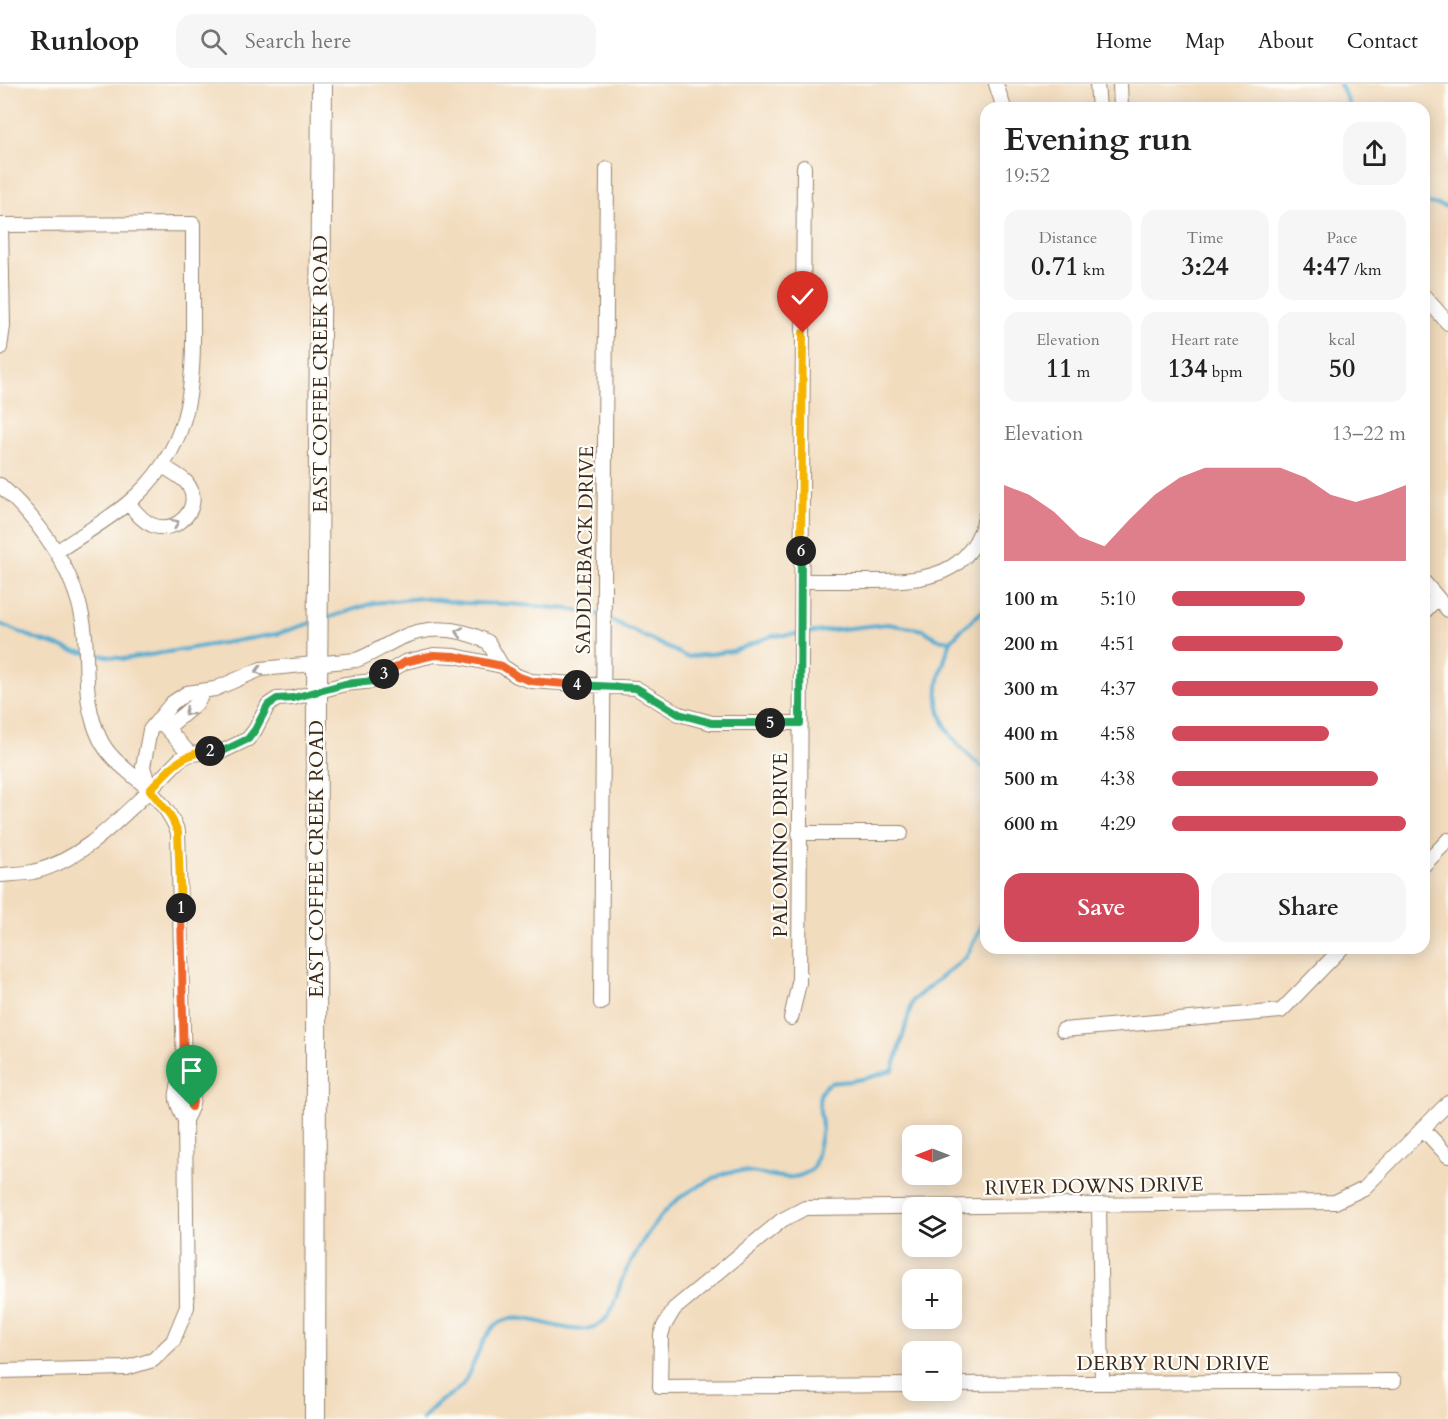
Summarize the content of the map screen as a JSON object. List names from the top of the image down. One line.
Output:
{"streets":{"street":["EAST COFFEE CREEK ROAD","SADDLEBACK DRIVE","PALOMINO DRIVE","RIVER DOWNS DRIVE","DERBY RUN DRIVE"]},"north":"left","page":{"header":"Runloop","search":"Search here","nav":["Home","Map","About","Contact"],"heading":["Evening run","19:52"],"stats":[["Distance","0.71 km"],["Time","3:24"],["Pace","4:47 /km"],["Elevation","11 m"],["Heart rate","134 bpm"],["kcal","50"]],"chart":["Elevation","13–22 m"],"pins":["6","3","4","5","2","1"],"list":[{"name":"100 m","note":"5:10"},{"name":"200 m","note":"4:51"},{"name":"300 m","note":"4:37"},{"name":"400 m","note":"4:58"},{"name":"500 m","note":"4:38"},{"name":"600 m","note":"4:29"}],"buttons":["Save","Share"],"map_buttons":["+","−"]}}
